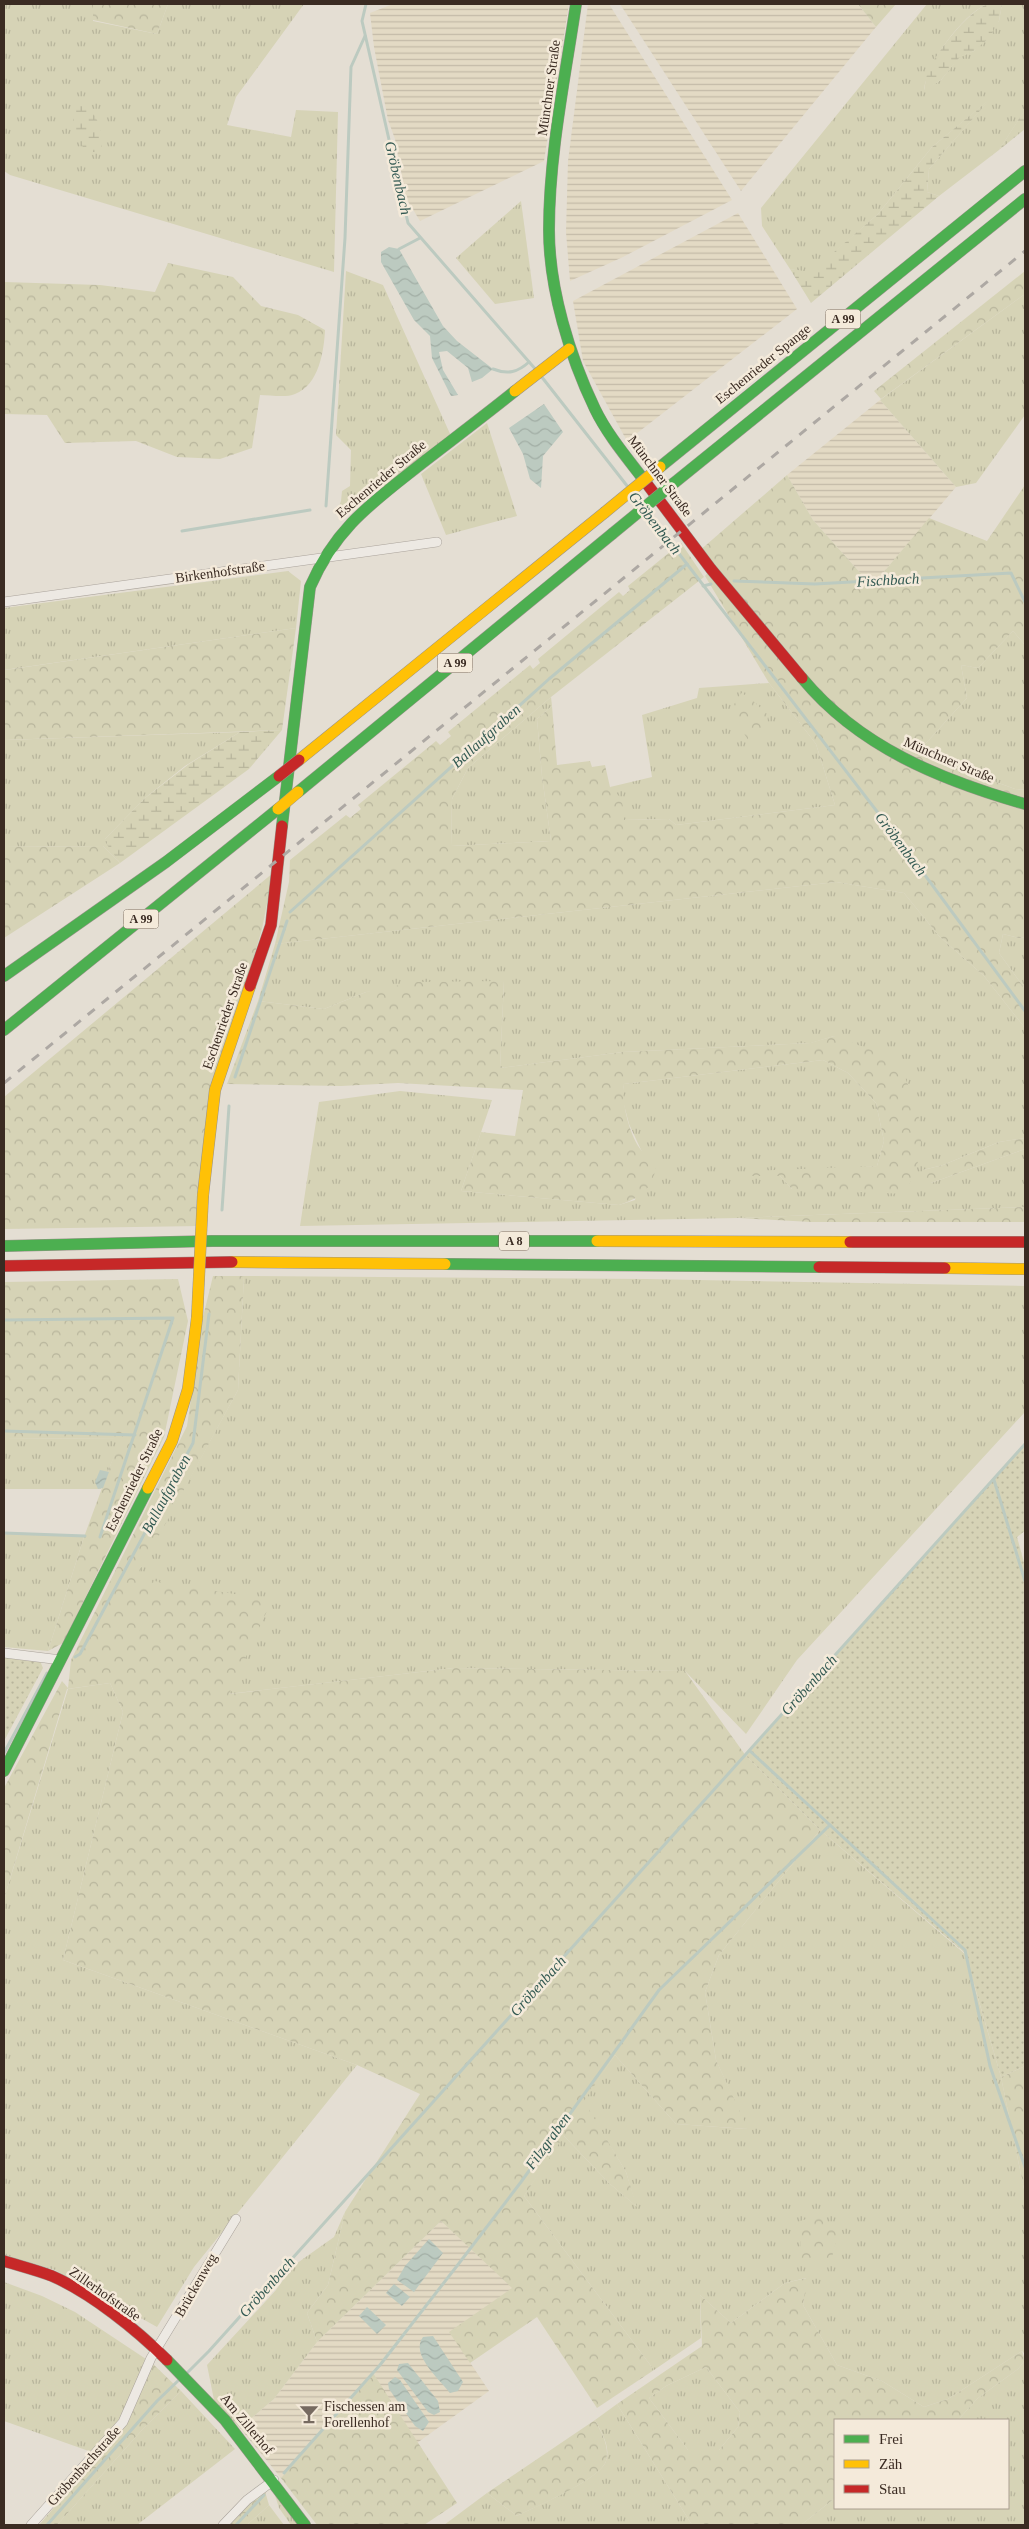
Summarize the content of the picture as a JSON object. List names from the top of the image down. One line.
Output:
{"streets":{"main road":["Münchner Straße","A 99","Eschenrieder Spange","Eschenrieder Straße","A 8","Zillerhofstraße","Am Zillerhof"],"street":["Birkenhofstraße","Brückenweg","Gröbenbachstraße"]},"crossings":[["Münchner Straße","Eschenrieder Straße"],["Eschenrieder Straße","Birkenhofstraße"],["Brückenweg","Zillerhofstraße"],["Brückenweg","Am Zillerhof"],["Brückenweg","Gröbenbachstraße"],["Zillerhofstraße","Am Zillerhof"],["Zillerhofstraße","Gröbenbachstraße"],["Am Zillerhof","Gröbenbachstraße"]],"water":["Gröbenbach","Fischbach","Ballaufgraben","Filzgraben"],"places":{"bar":["Fischessen am Forellenhof"]},"legend":["Frei","Zäh","Stau"]}
